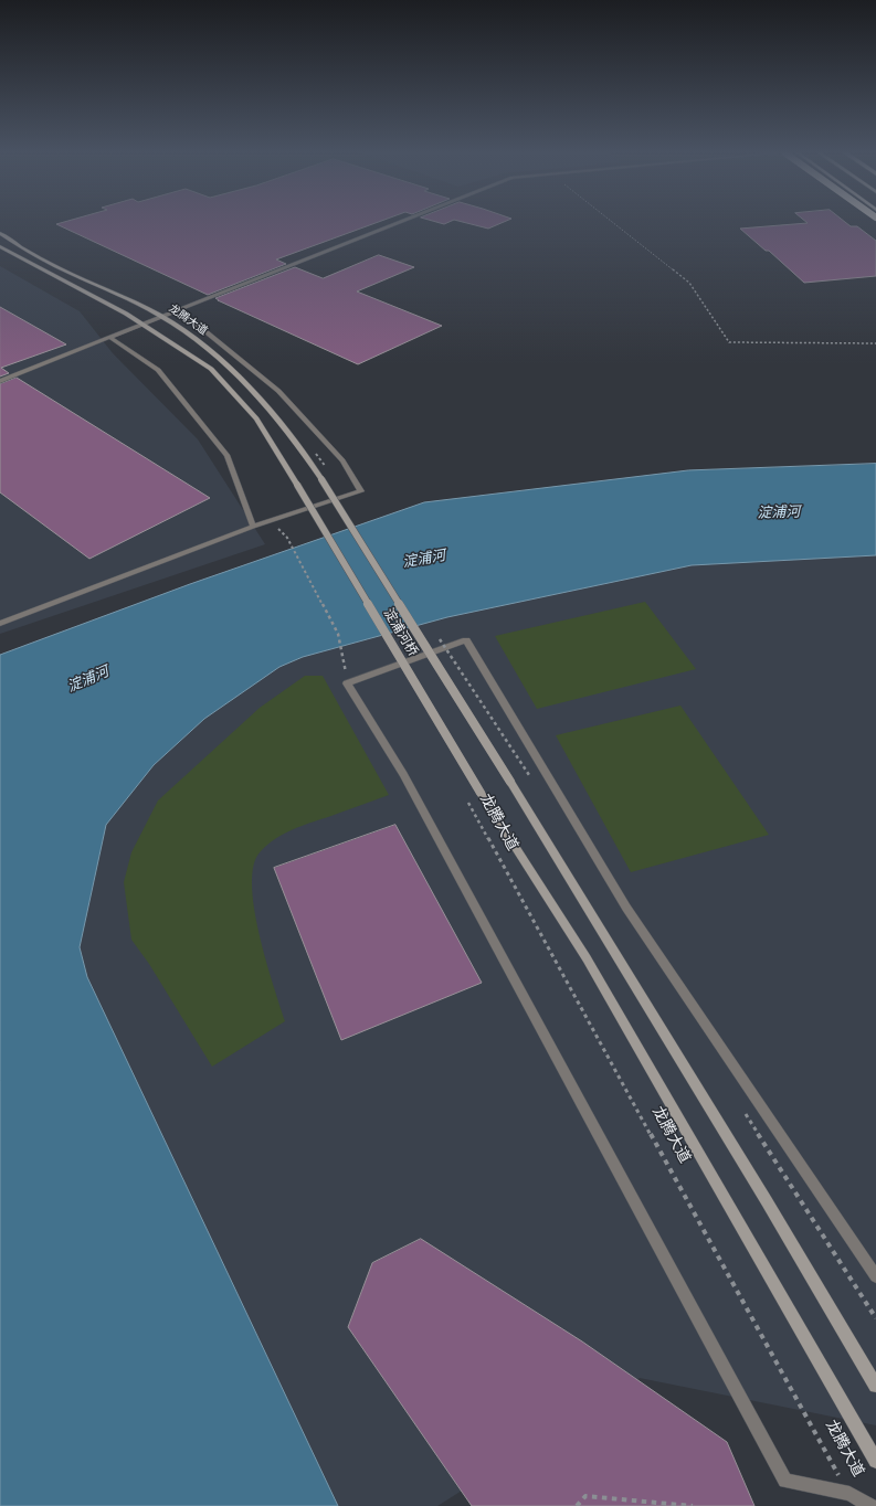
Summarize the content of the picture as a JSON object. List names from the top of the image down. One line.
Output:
{"streets":{"main road":["龙腾大道","淀浦河桥"]},"crossings":[["龙腾大道","淀浦河桥"]],"water":["淀浦河"]}
